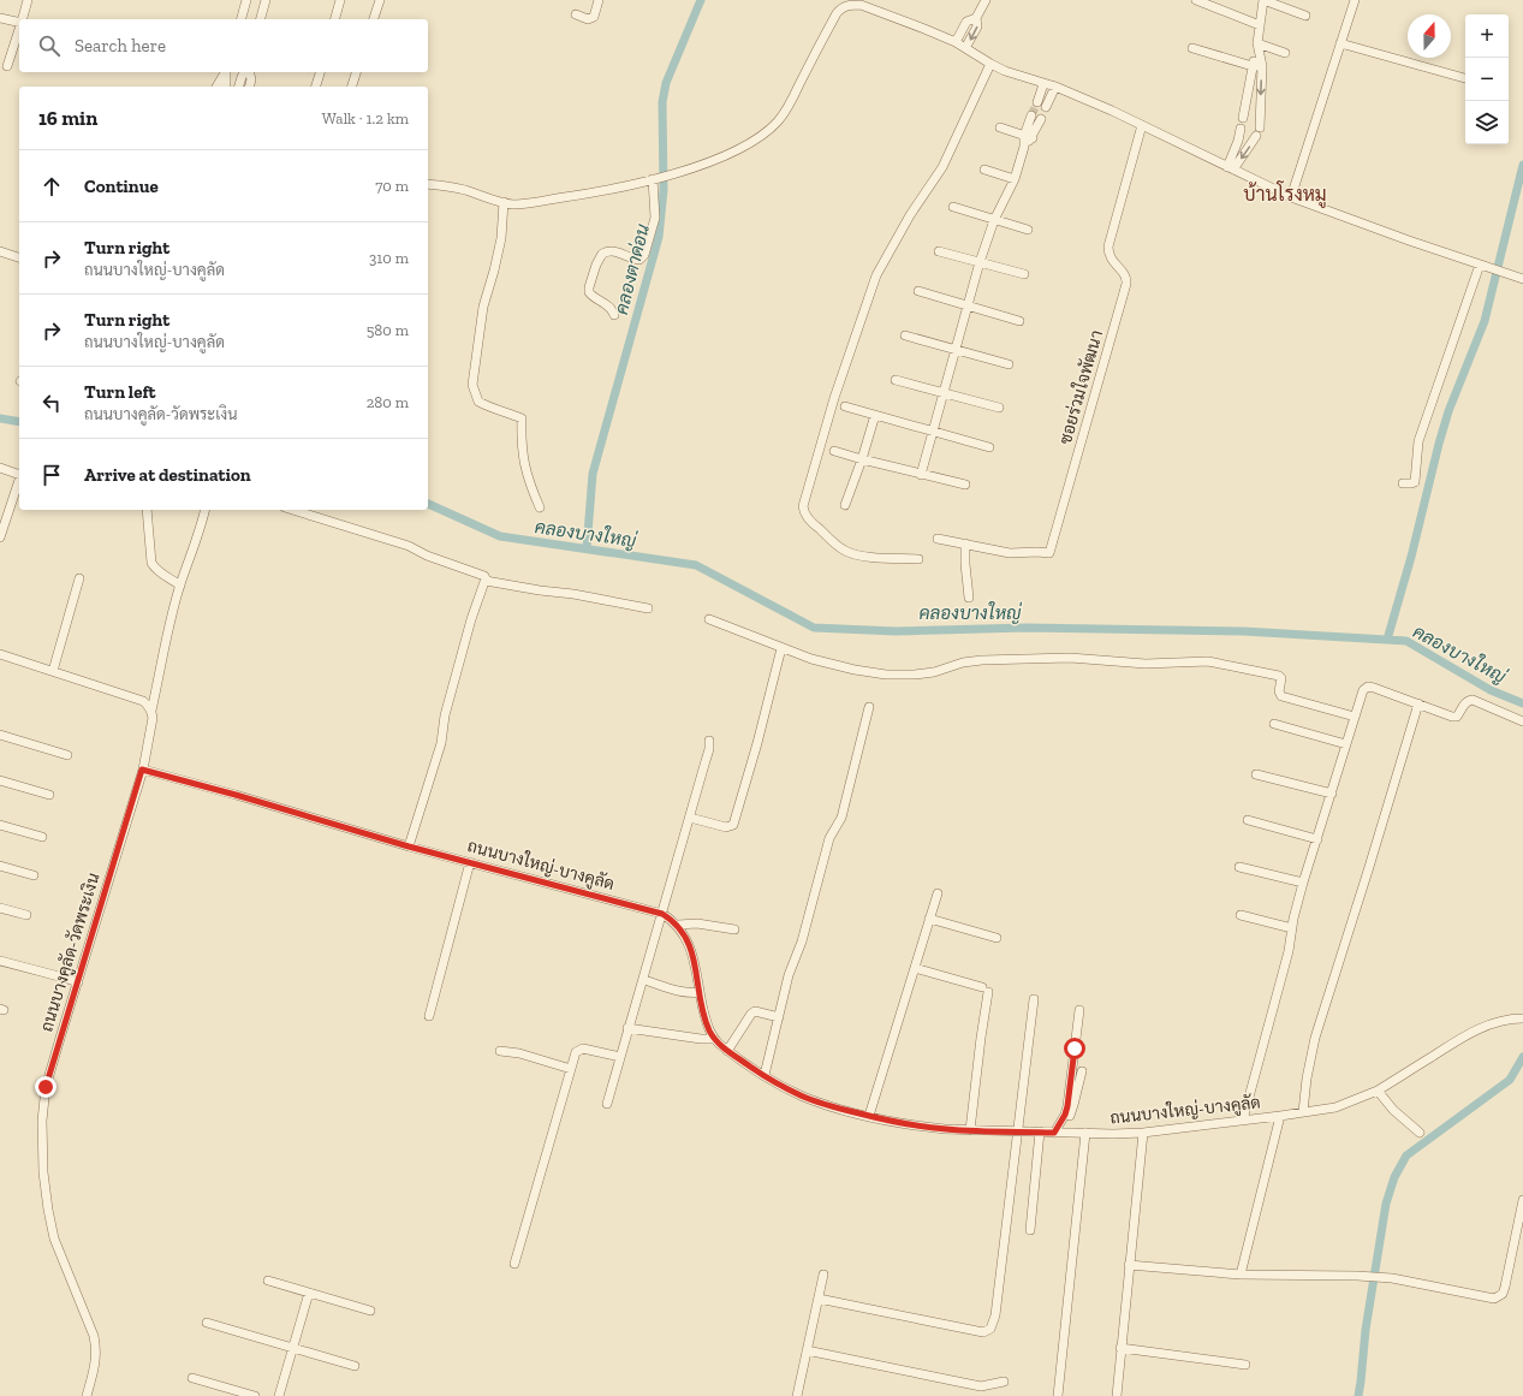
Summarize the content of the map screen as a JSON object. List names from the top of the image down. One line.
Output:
{"streets":{"street":["ซอยร่วมใจพัฒนา","ถนนบางใหญ่-บางคูลัด","ถนนบางคูลัด-วัดพระเงิน"]},"crossings":[["ถนนบางใหญ่-บางคูลัด","ถนนบางคูลัด-วัดพระเงิน"]],"districts":["บ้านโรงหมู"],"water":["คลองตาด่อน","คลองบางใหญ่"],"north":"top","page":{"map_buttons":["+","−"],"search":"Search here","heading":["16 min","Walk · 1.2 km"],"list":[["Continue","70 m"],["Turn right","ถนนบางใหญ่-บางคูลัด","310 m"],["Turn right","ถนนบางใหญ่-บางคูลัด","580 m"],["Turn left","ถนนบางคูลัด-วัดพระเงิน","280 m"],"Arrive at destination"]}}
